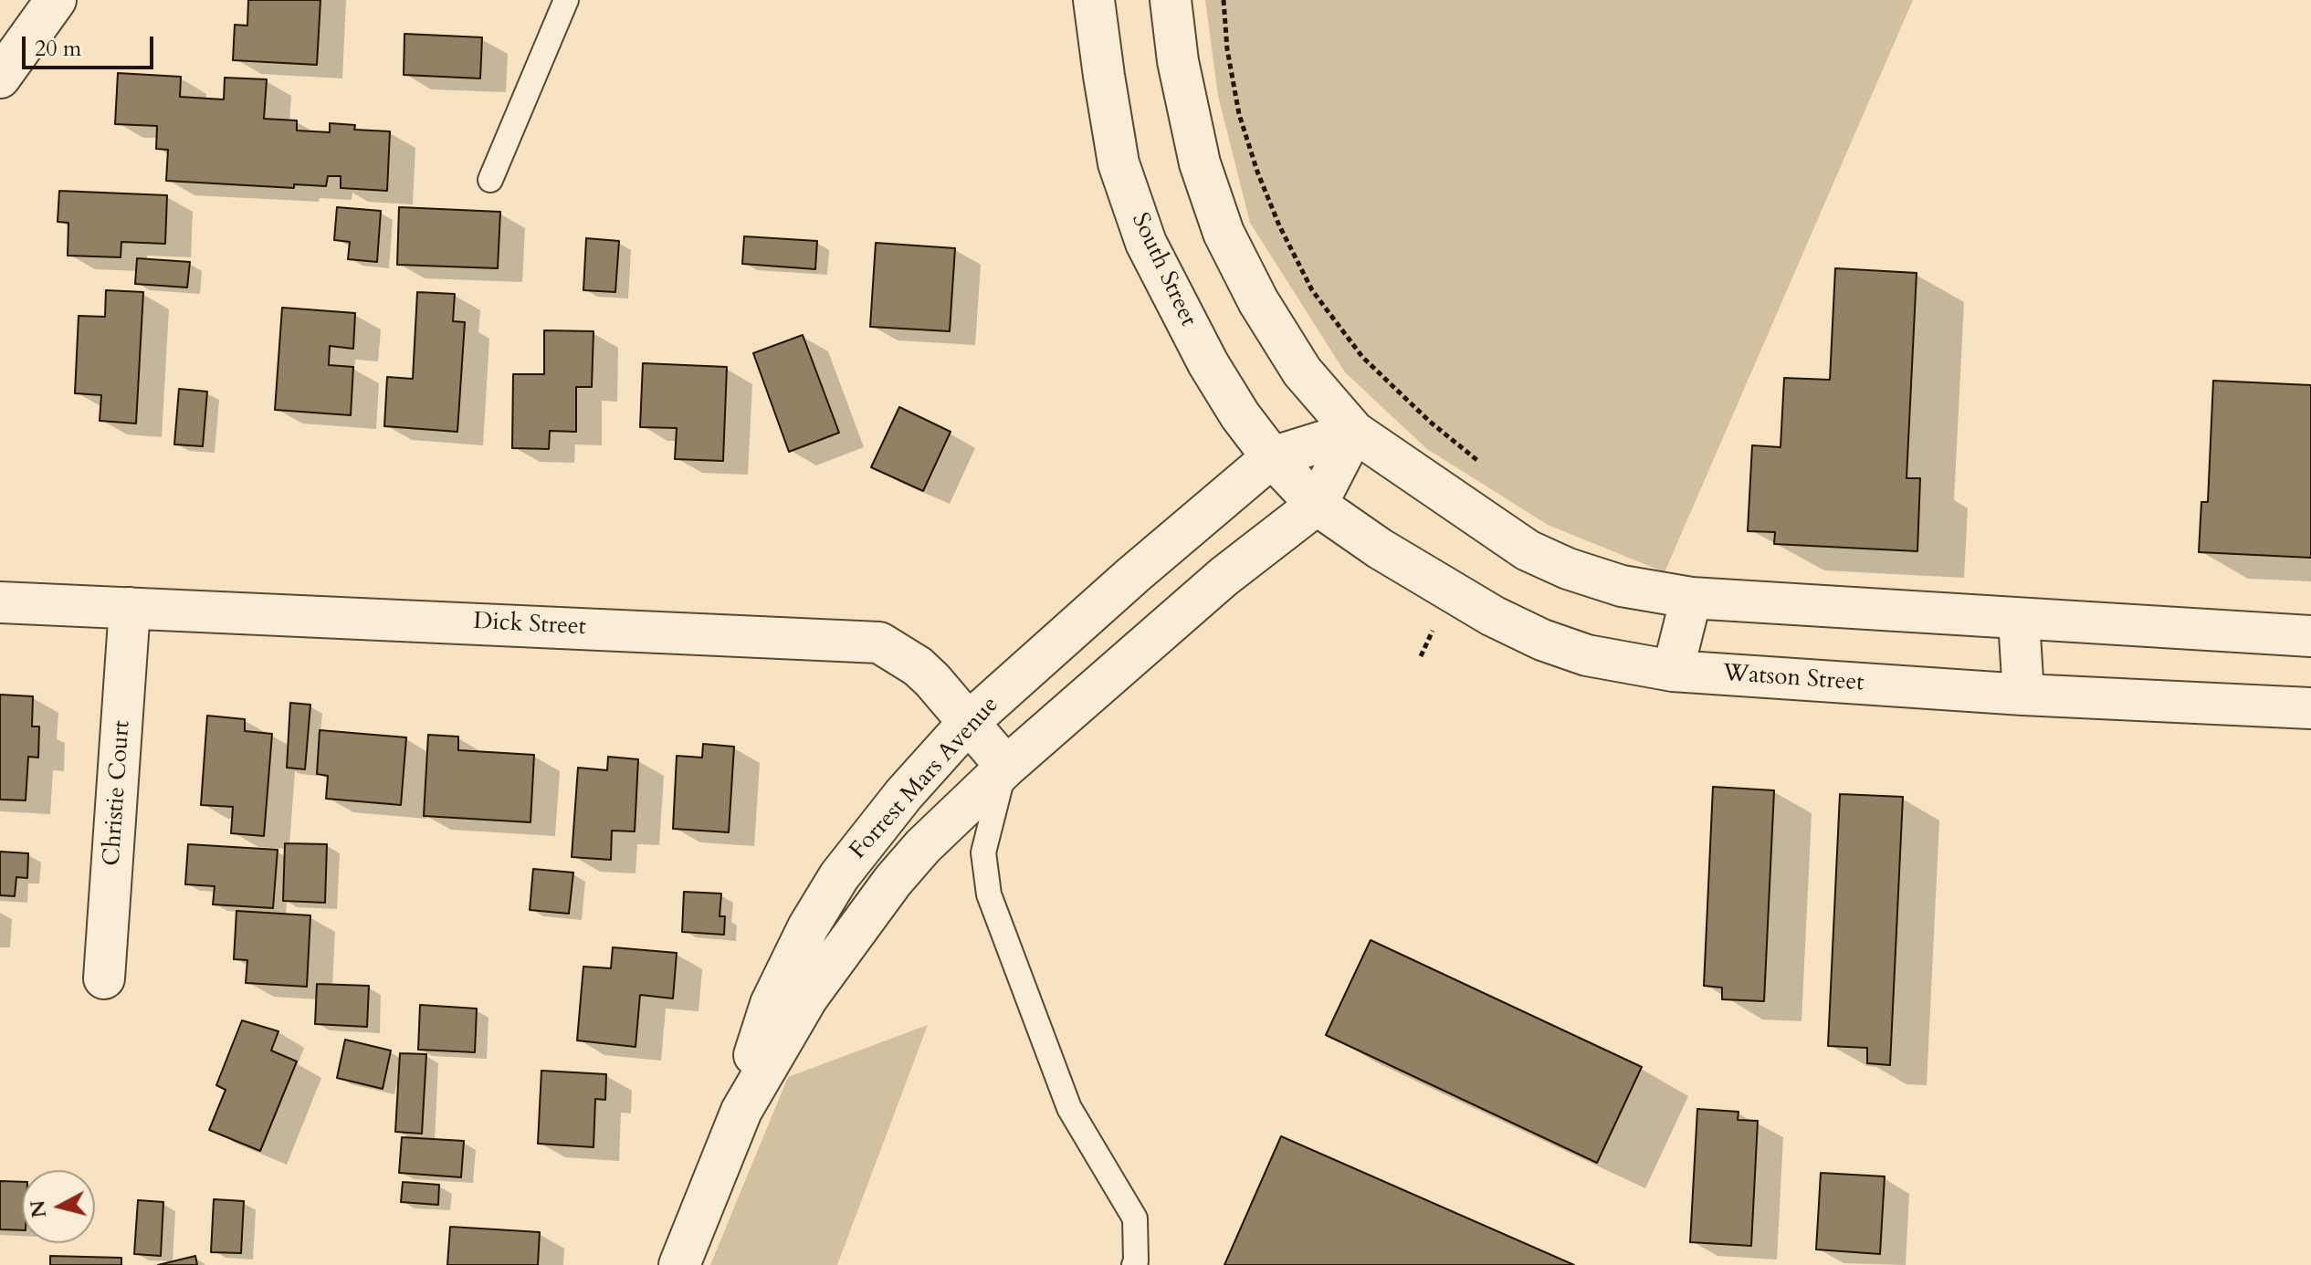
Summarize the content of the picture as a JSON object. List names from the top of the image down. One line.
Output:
{"streets":{"street":["South Street","Dick Street","Watson Street","Forrest Mars Avenue","Christie Court"]},"crossings":[["South Street","Watson Street"],["South Street","Forrest Mars Avenue"],["Dick Street","Forrest Mars Avenue"],["Dick Street","Christie Court"],["Watson Street","Forrest Mars Avenue"]],"scale_bar":"20 m","north":"left"}
